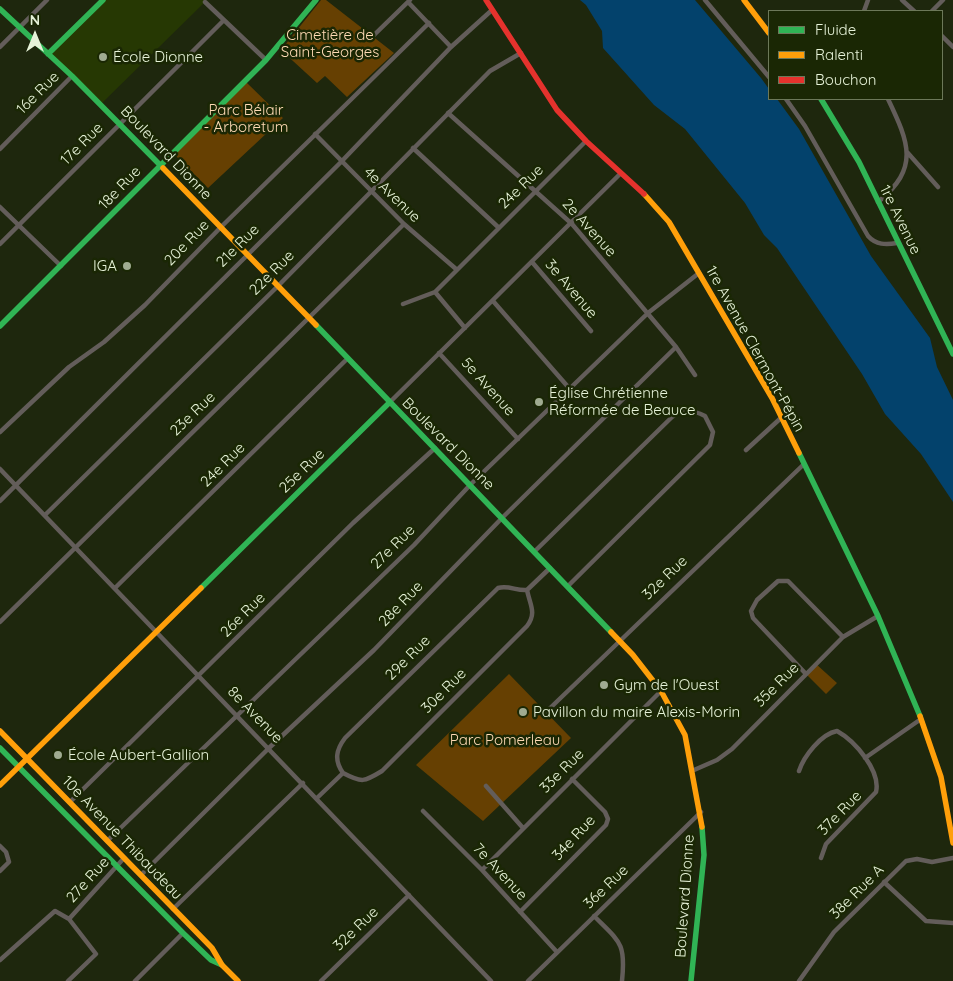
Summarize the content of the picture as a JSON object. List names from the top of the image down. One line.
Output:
{"streets":{"street":["16e Rue","17e Rue","Boulevard Dionne","24e Rue","18e Rue","4e Avenue","1re Avenue","2e Avenue","20e Rue","21e Rue","22e Rue","3e Avenue","1re Avenue Clermont-Pépin","5e Avenue","23e Rue","25e Rue","27e Rue","32e Rue","28e Rue","26e Rue","29e Rue","35e Rue","30e Rue","8e Avenue","33e Rue","37e Rue","10e Avenue Thibaudeau","34e Rue","7e Avenue","36e Rue","38e Rue A"]},"crossings":[["16e Rue","Boulevard Dionne"],["17e Rue","Boulevard Dionne"],["Boulevard Dionne","24e Rue"],["Boulevard Dionne","18e Rue"],["Boulevard Dionne","20e Rue"],["Boulevard Dionne","21e Rue"],["Boulevard Dionne","22e Rue"],["Boulevard Dionne","23e Rue"],["Boulevard Dionne","25e Rue"],["Boulevard Dionne","27e Rue"],["Boulevard Dionne","32e Rue"],["Boulevard Dionne","28e Rue"],["Boulevard Dionne","26e Rue"],["Boulevard Dionne","35e Rue"],["Boulevard Dionne","33e Rue"],["Boulevard Dionne","36e Rue"],["24e Rue","4e Avenue"],["24e Rue","2e Avenue"],["24e Rue","1re Avenue Clermont-Pépin"],["24e Rue","8e Avenue"],["4e Avenue","20e Rue"],["4e Avenue","21e Rue"],["4e Avenue","22e Rue"],["4e Avenue","23e Rue"],["2e Avenue","22e Rue"],["2e Avenue","25e Rue"],["2e Avenue","27e Rue"],["2e Avenue","28e Rue"],["21e Rue","1re Avenue Clermont-Pépin"],["21e Rue","8e Avenue"],["22e Rue","1re Avenue Clermont-Pépin"],["22e Rue","8e Avenue"],["3e Avenue","25e Rue"],["1re Avenue Clermont-Pépin","25e Rue"],["1re Avenue Clermont-Pépin","27e Rue"],["1re Avenue Clermont-Pépin","32e Rue"],["1re Avenue Clermont-Pépin","35e Rue"],["5e Avenue","25e Rue"],["5e Avenue","27e Rue"],["23e Rue","8e Avenue"],["25e Rue","8e Avenue"],["25e Rue","10e Avenue Thibaudeau"],["27e Rue","8e Avenue"],["27e Rue","10e Avenue Thibaudeau"],["32e Rue","8e Avenue"],["28e Rue","8e Avenue"],["28e Rue","10e Avenue Thibaudeau"],["26e Rue","8e Avenue"],["26e Rue","10e Avenue Thibaudeau"],["29e Rue","30e Rue"],["33e Rue","34e Rue"],["33e Rue","7e Avenue"],["34e Rue","7e Avenue"],["7e Avenue","36e Rue"]],"parks":["Cimetière de Saint-Georges","Parc Bélair - Arboretum","Parc Pomerleau"],"places":["École Dionne","IGA","Église Chrétienne Réformée de Beauce","Gym de l'Ouest","Pavillon du maire Alexis-Morin","École Aubert-Gallion"],"legend":["Fluide","Ralenti","Bouchon"],"north":"top"}
